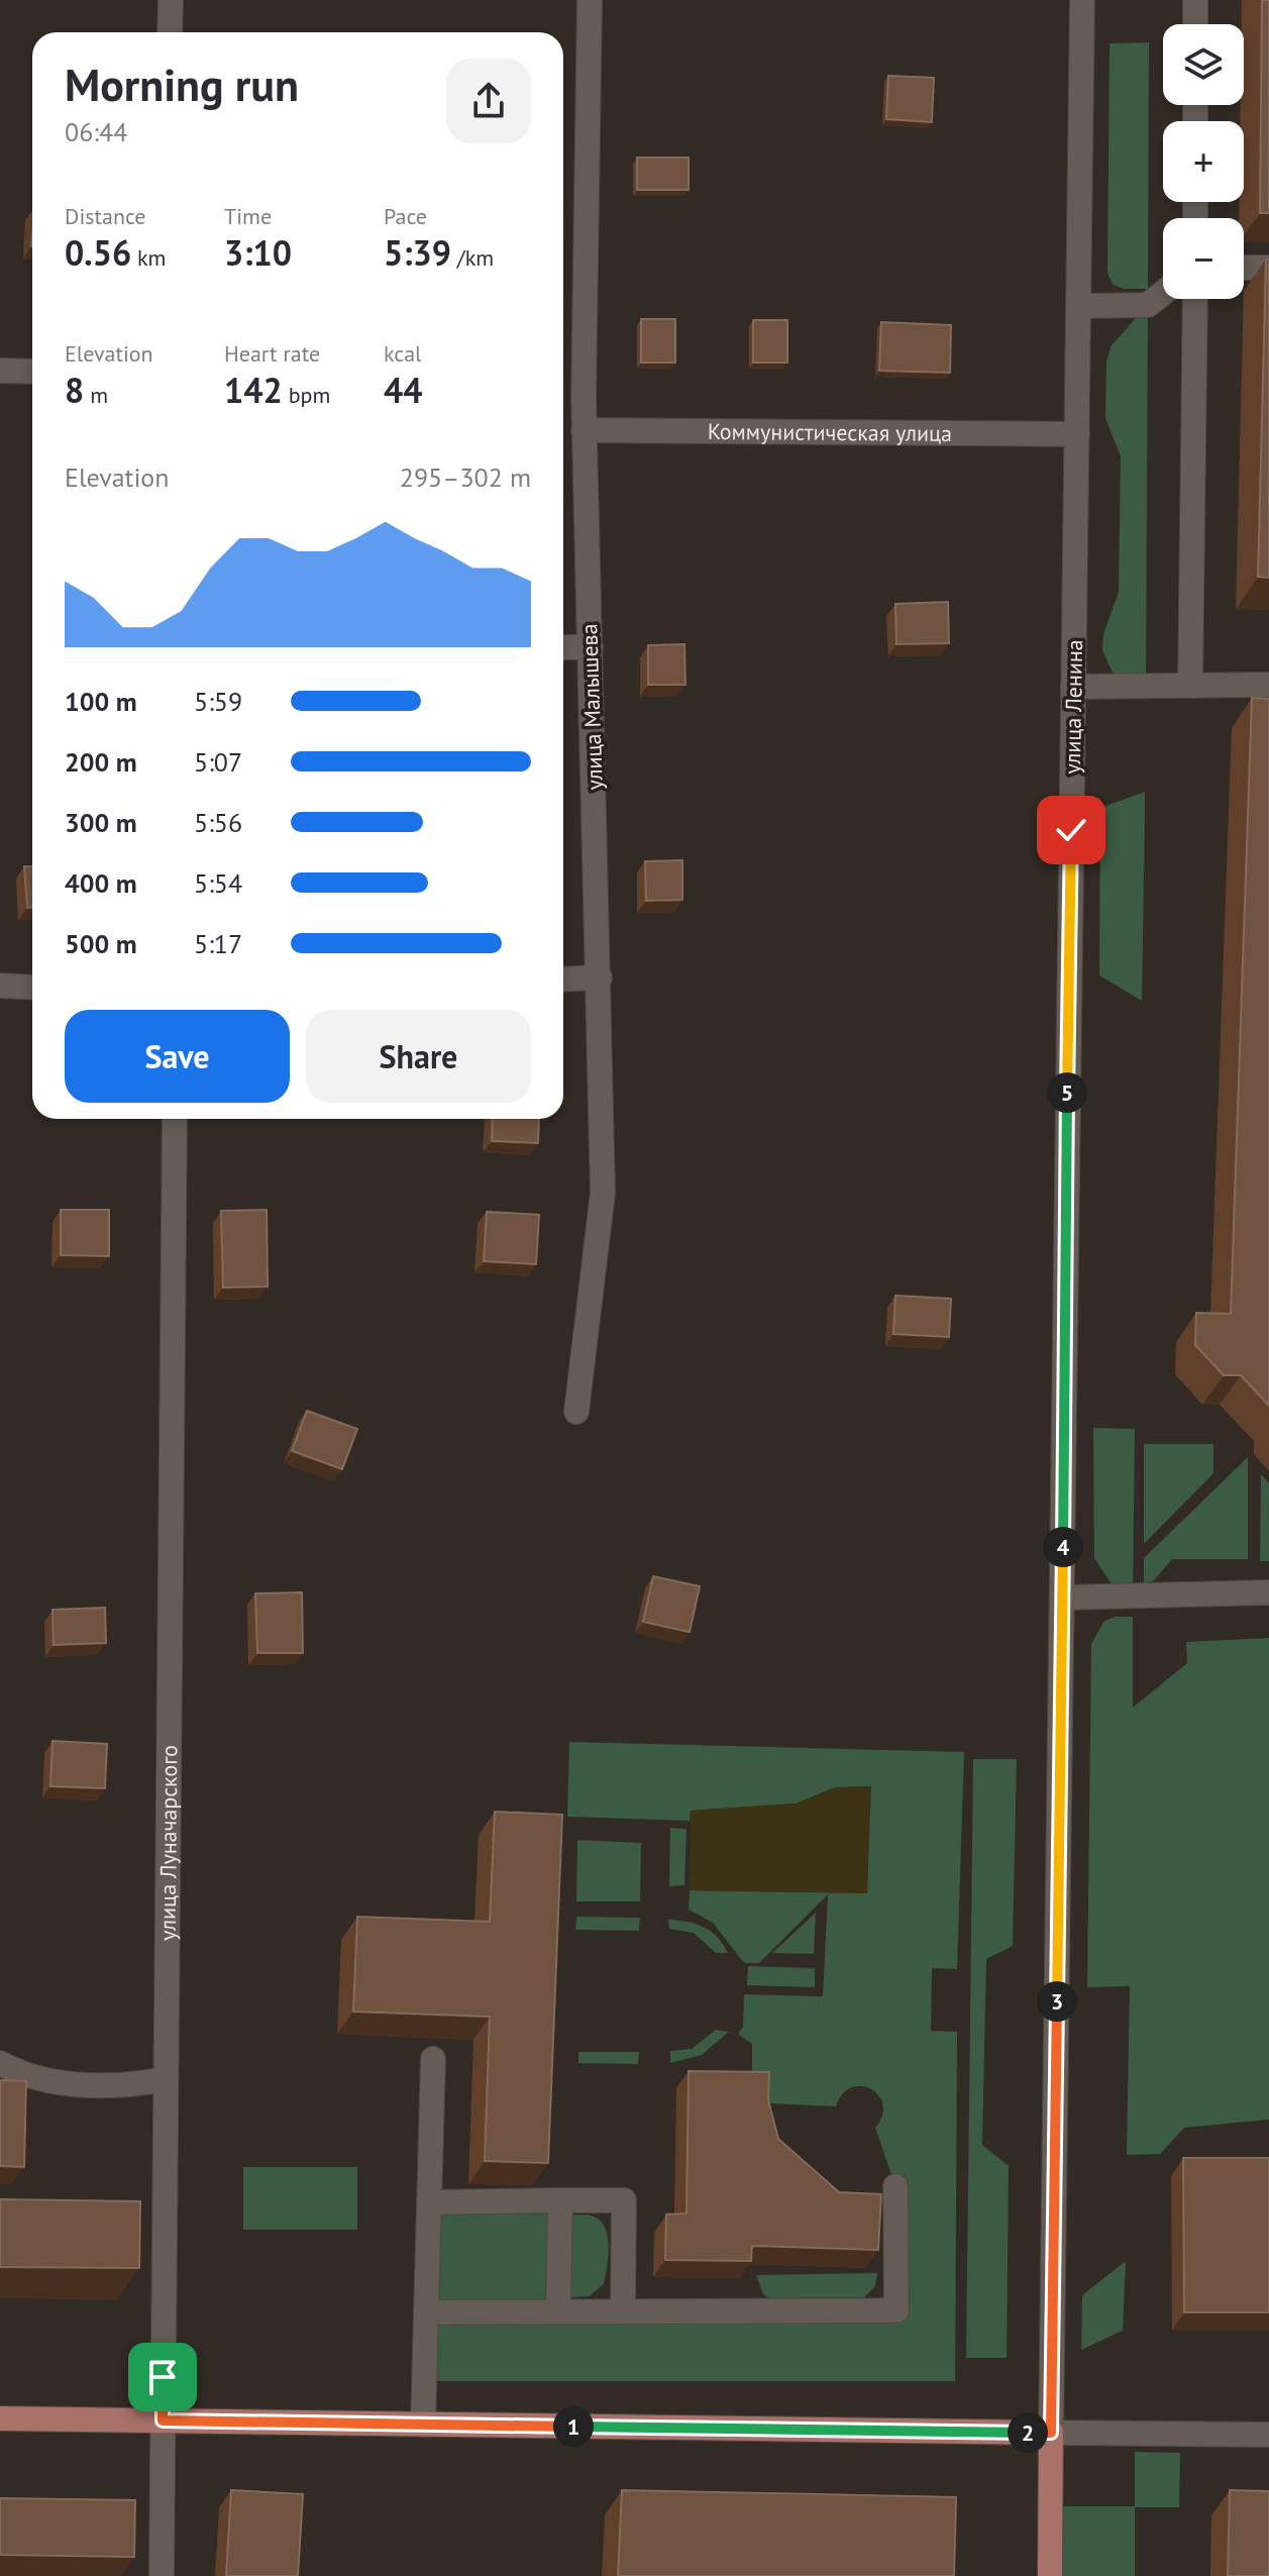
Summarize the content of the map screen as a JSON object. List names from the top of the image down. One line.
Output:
{"streets":{"main road":["улица Ленина"],"street":["Коммунистическая улица","улица Малышева","улица Луначарского"]},"crossings":[["Коммунистическая улица","улица Малышева"],["Коммунистическая улица","улица Ленина"]],"page":{"map_buttons":["+","−"],"heading":["Morning run","06:44"],"stats":[["Distance","0.56 km"],["Time","3:10"],["Pace","5:39 /km"],["Elevation","8 m"],["Heart rate","142 bpm"],["kcal","44"]],"chart":["Elevation","295–302 m"],"list":[{"name":"100 m","note":"5:59"},{"name":"200 m","note":"5:07"},{"name":"300 m","note":"5:56"},{"name":"400 m","note":"5:54"},{"name":"500 m","note":"5:17"}],"buttons":["Save","Share"],"pins":["5","4","3","1","2"]}}
